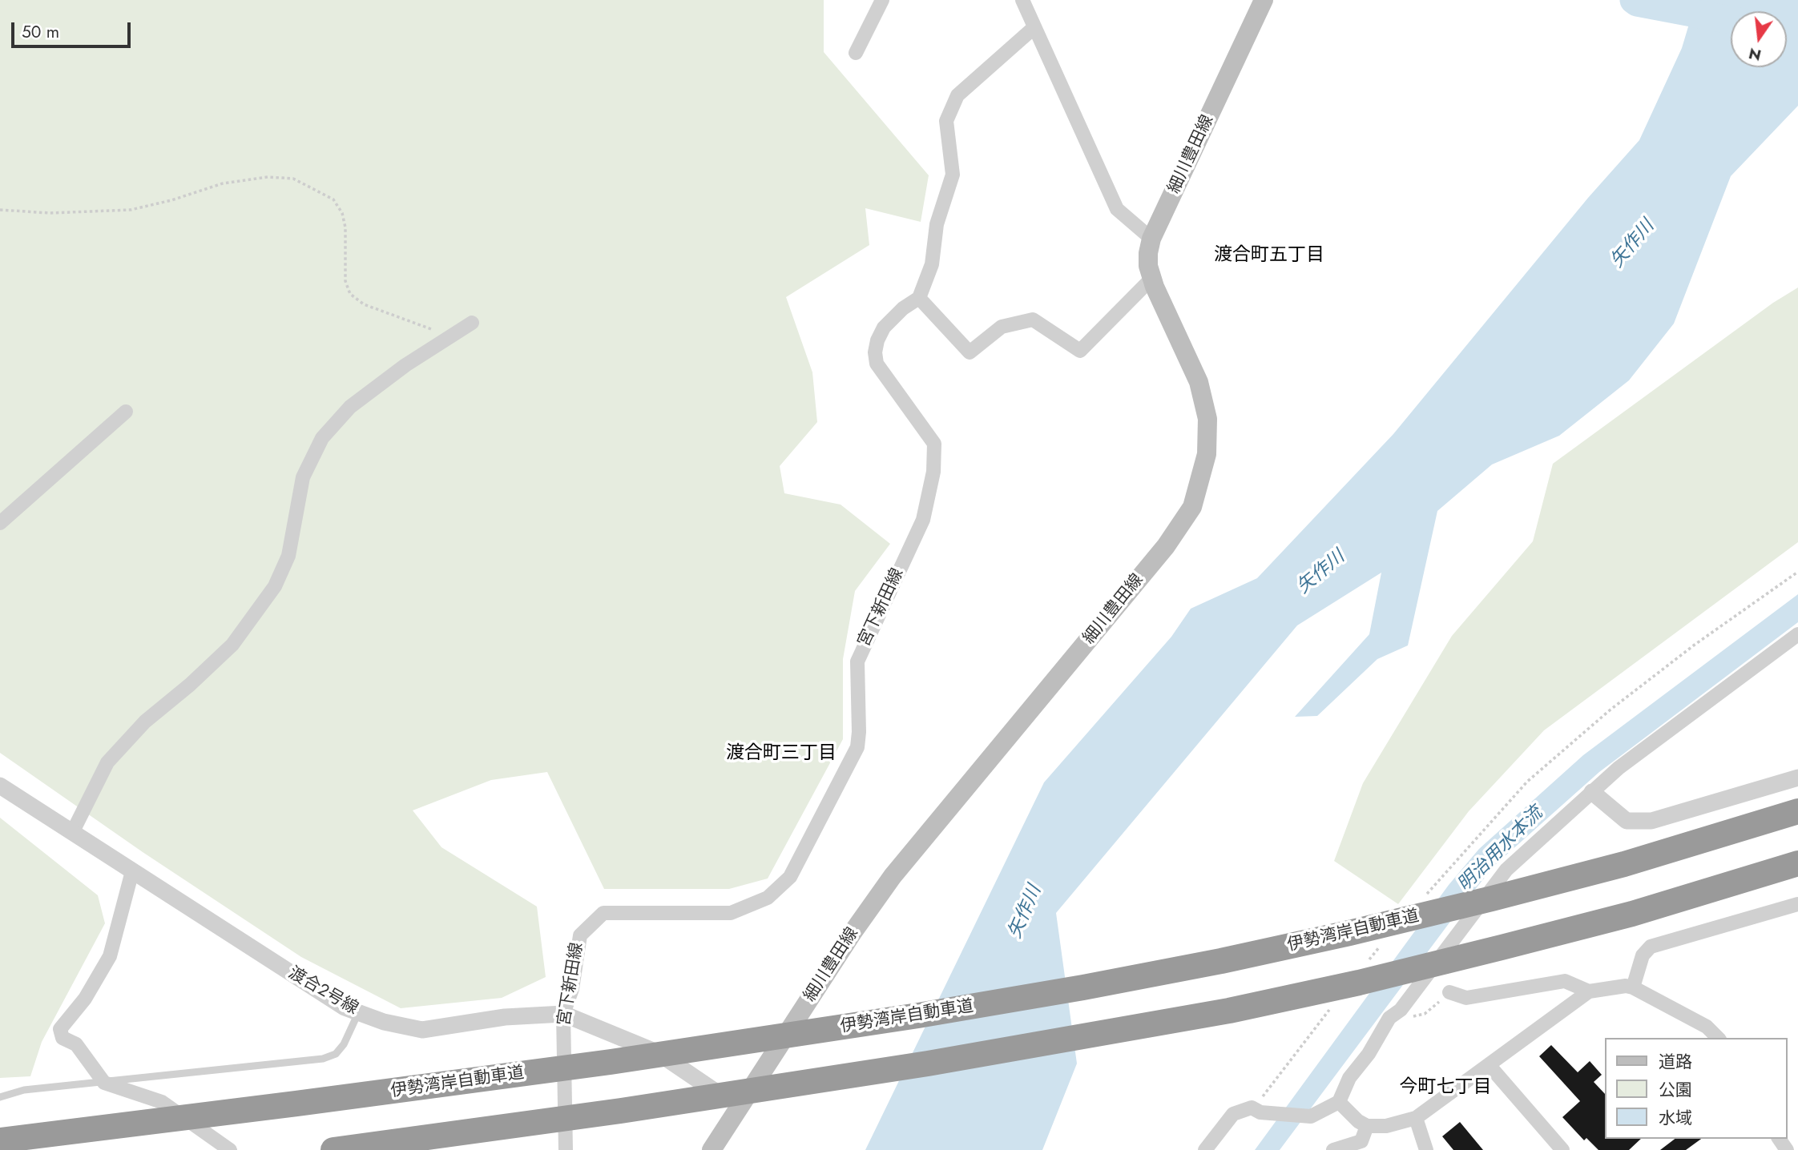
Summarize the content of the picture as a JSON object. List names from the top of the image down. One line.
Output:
{"streets":{"highway":["伊勢湾岸自動車道"],"main road":["細川豊田線"],"street":["宮下新田線","渡合２号線"]},"crossings":[["細川豊田線","渡合２号線"],["宮下新田線","渡合２号線"]],"districts":["渡合町五丁目","渡合町三丁目","今町七丁目"],"water":["矢作川","明治用水本流"],"legend":["道路","公園","水域"],"scale_bar":"50 m","north":"bottom"}
